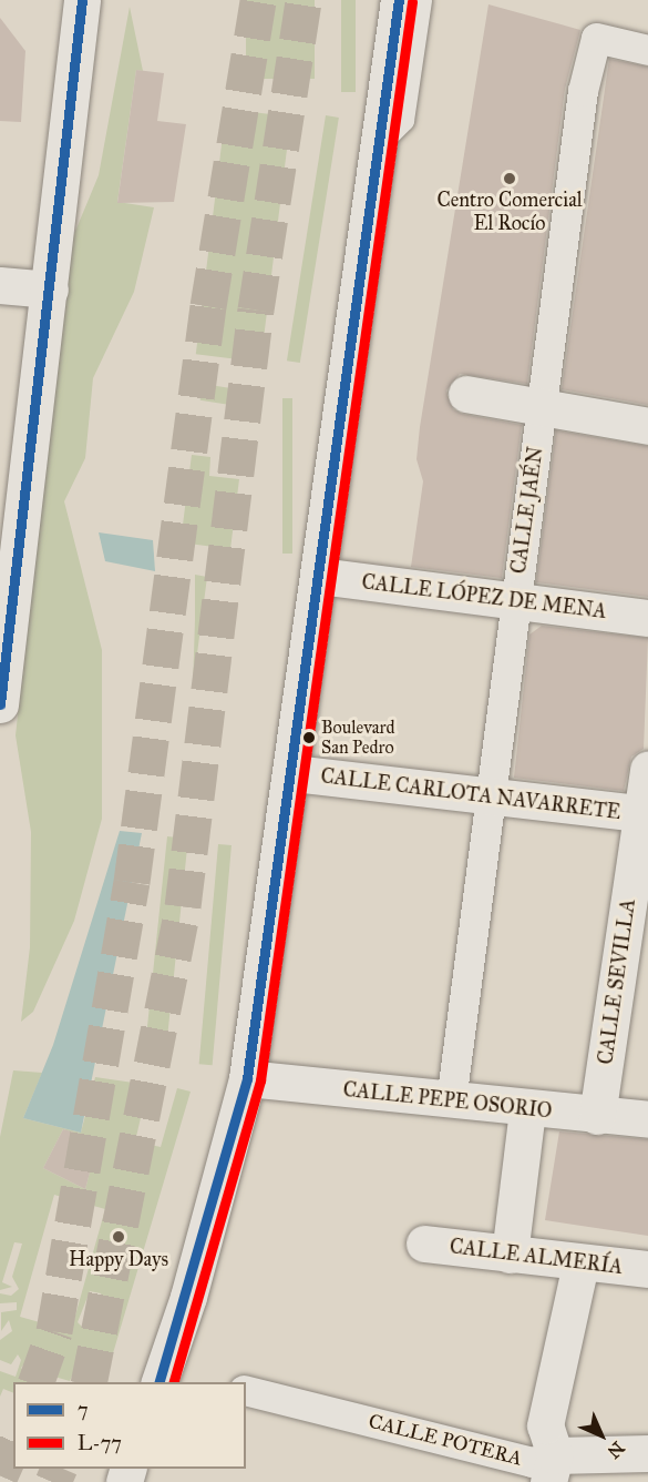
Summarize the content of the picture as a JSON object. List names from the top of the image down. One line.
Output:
{"streets":{"street":["CALLE JAÉN","CALLE LÓPEZ DE MENA","CALLE CARLOTA NAVARRETE","CALLE SEVILLA","CALLE PEPE OSORIO","CALLE ALMERÍA","CALLE POTERA"]},"crossings":[["CALLE JAÉN","CALLE LÓPEZ DE MENA"],["CALLE JAÉN","CALLE CARLOTA NAVARRETE"],["CALLE JAÉN","CALLE PEPE OSORIO"],["CALLE CARLOTA NAVARRETE","CALLE SEVILLA"],["CALLE SEVILLA","CALLE PEPE OSORIO"]],"places":["Centro Comercial El Rocío","Boulevard San Pedro","Happy Days"],"lines":["transit line 7","transit line L-77"],"legend":["7","L-77"],"north":"bottom right"}
